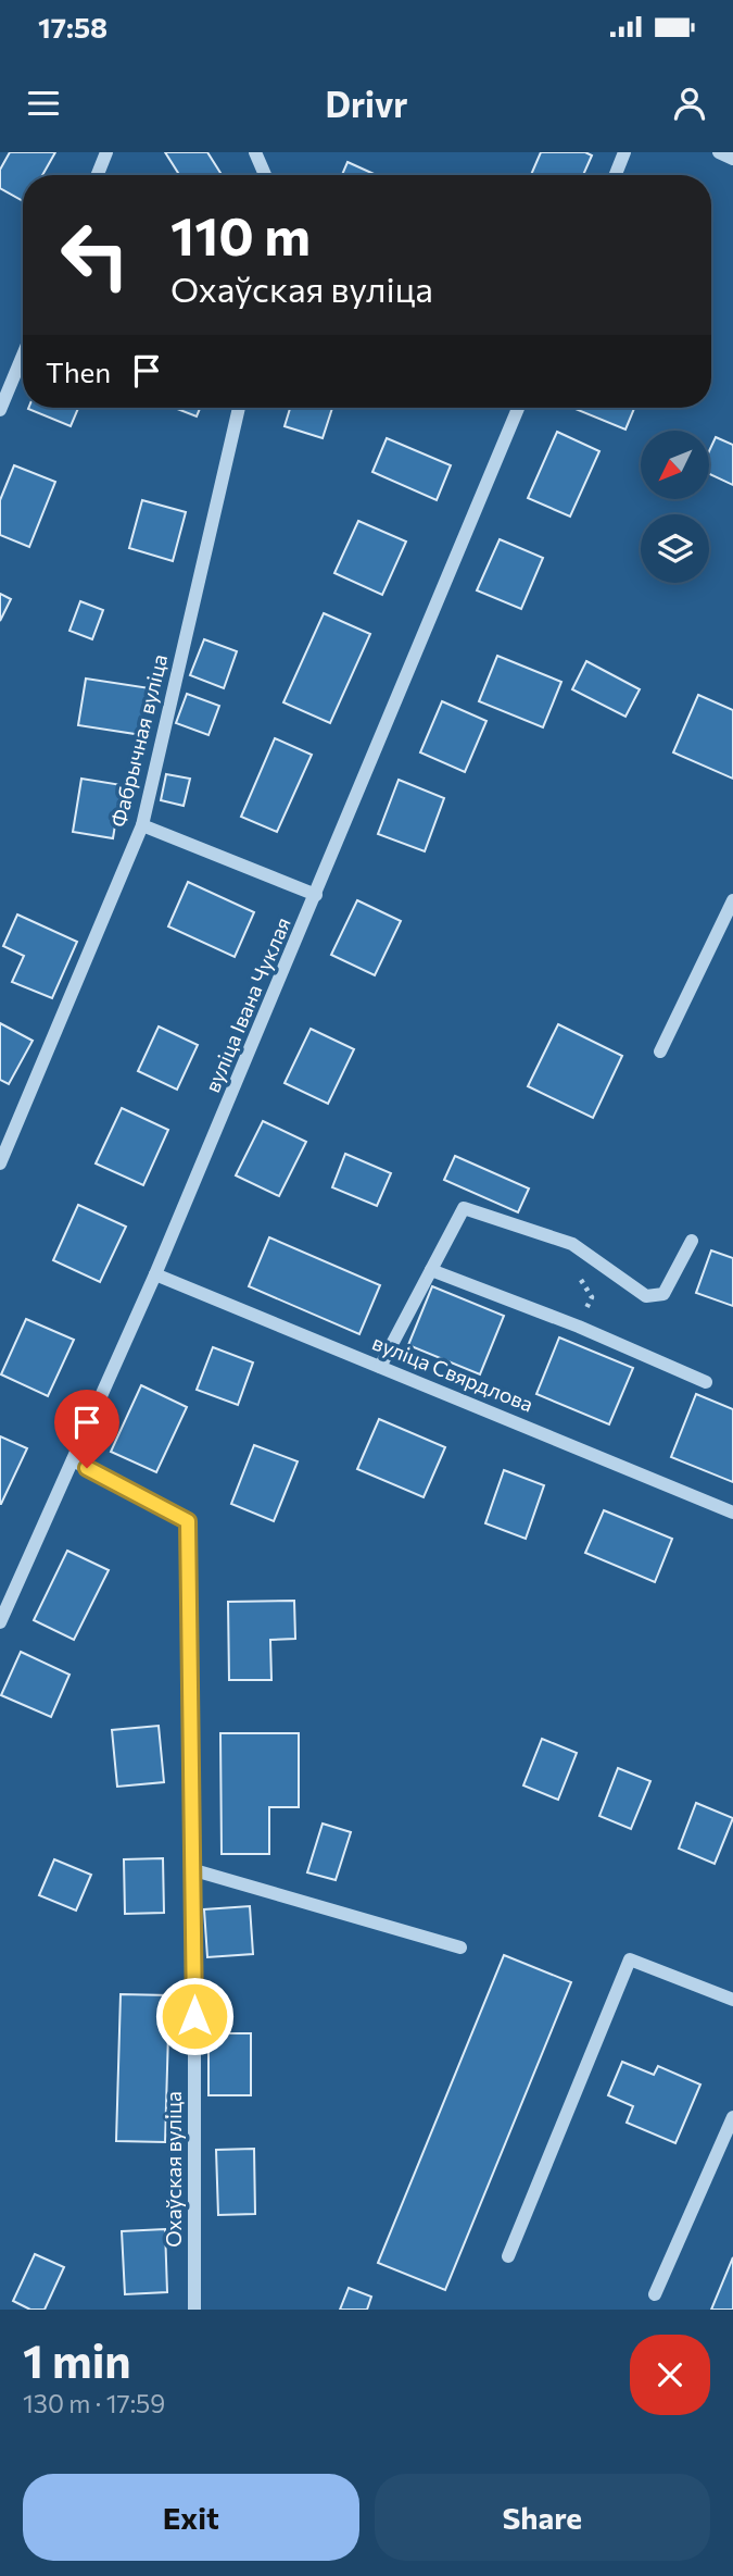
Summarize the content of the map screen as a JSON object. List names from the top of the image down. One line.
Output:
{"streets":{"street":["Фабрычная вуліца","вуліца Івана Чуклая","вуліца Свярдлова","Охаўская вуліца"]},"crossings":[["вуліца Івана Чуклая","вуліца Свярдлова"],["вуліца Івана Чуклая","Охаўская вуліца"]],"north":"bottom left","page":{"status":"17:58","header":"Drivr","turn":["110 m","Охаўская вуліца"],"then":"Then","heading":["1 min","130 m · 17:59"],"buttons":["Exit","Share"]}}
